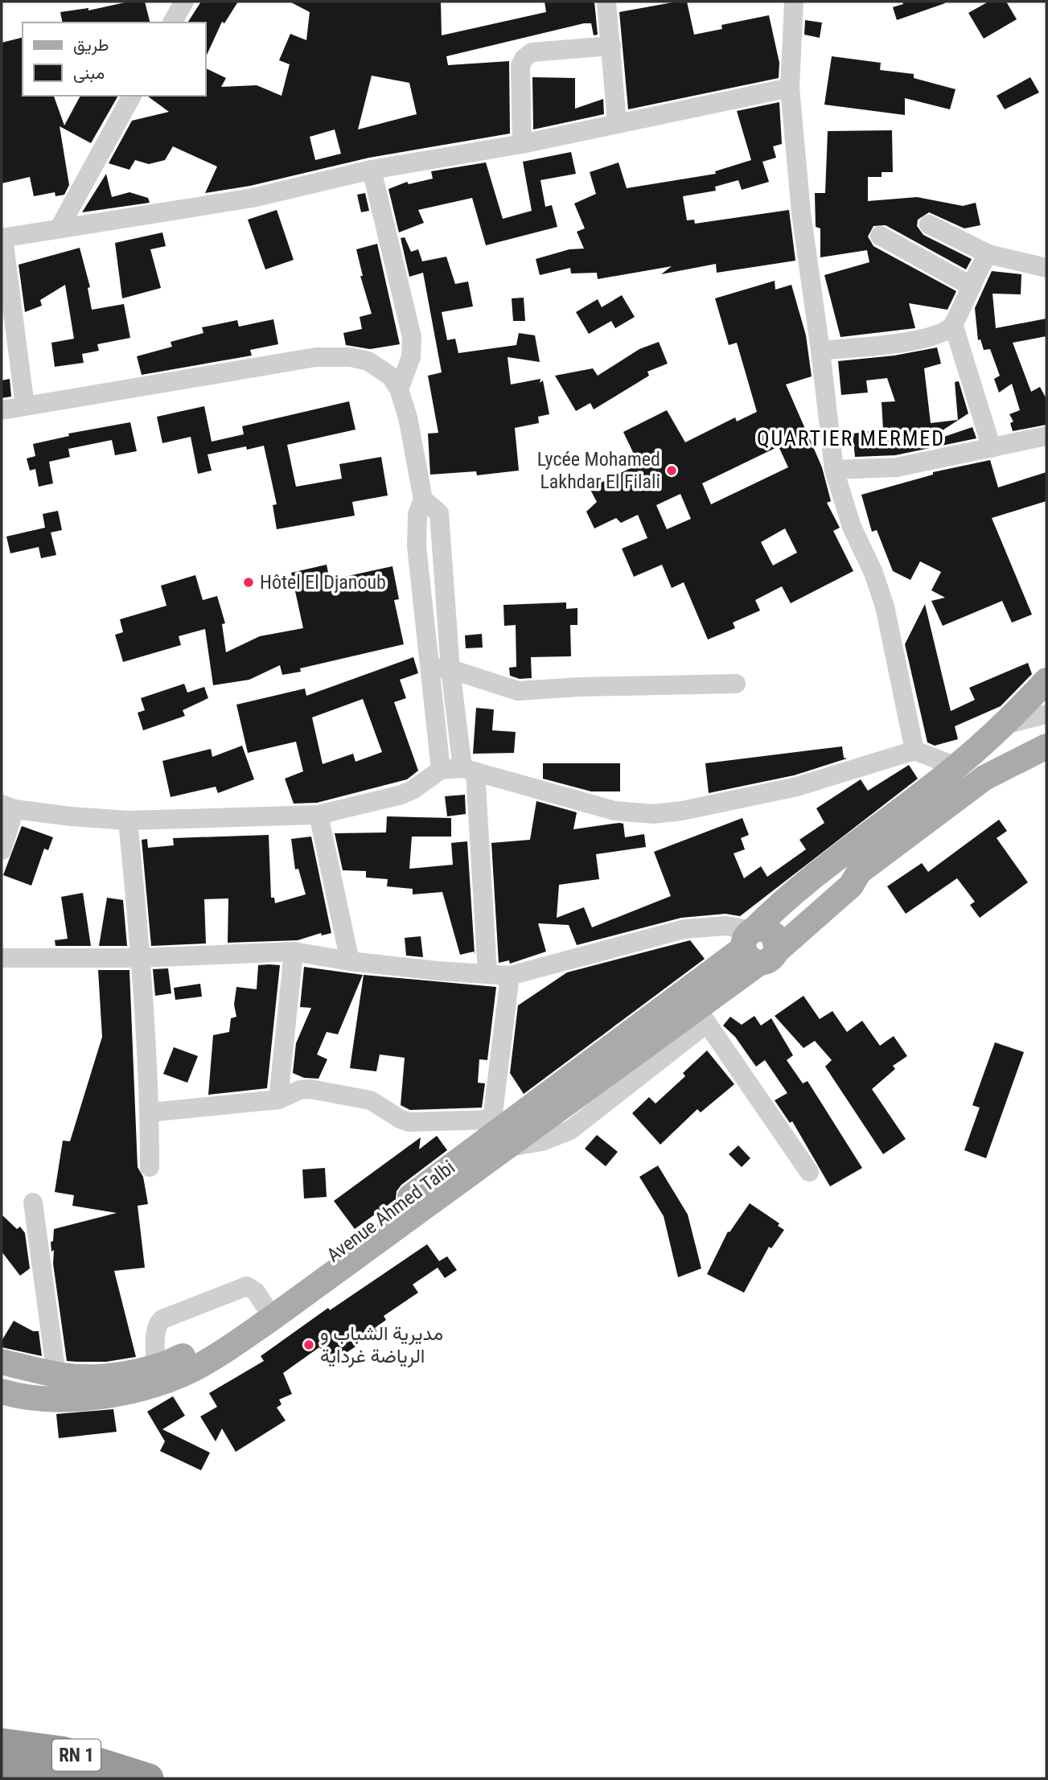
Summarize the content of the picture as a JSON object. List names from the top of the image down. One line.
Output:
{"streets":{"highway":["RN 1"],"main road":["Avenue Ahmed Talbi"]},"districts":["QUARTIER MERMED"],"places":["Lycée Mohamed Lakhdar El Filali","Hôtel El Djanoub","مديرية الشباب و الرياضة غرداية"],"legend":["طريق","مبنى"]}
